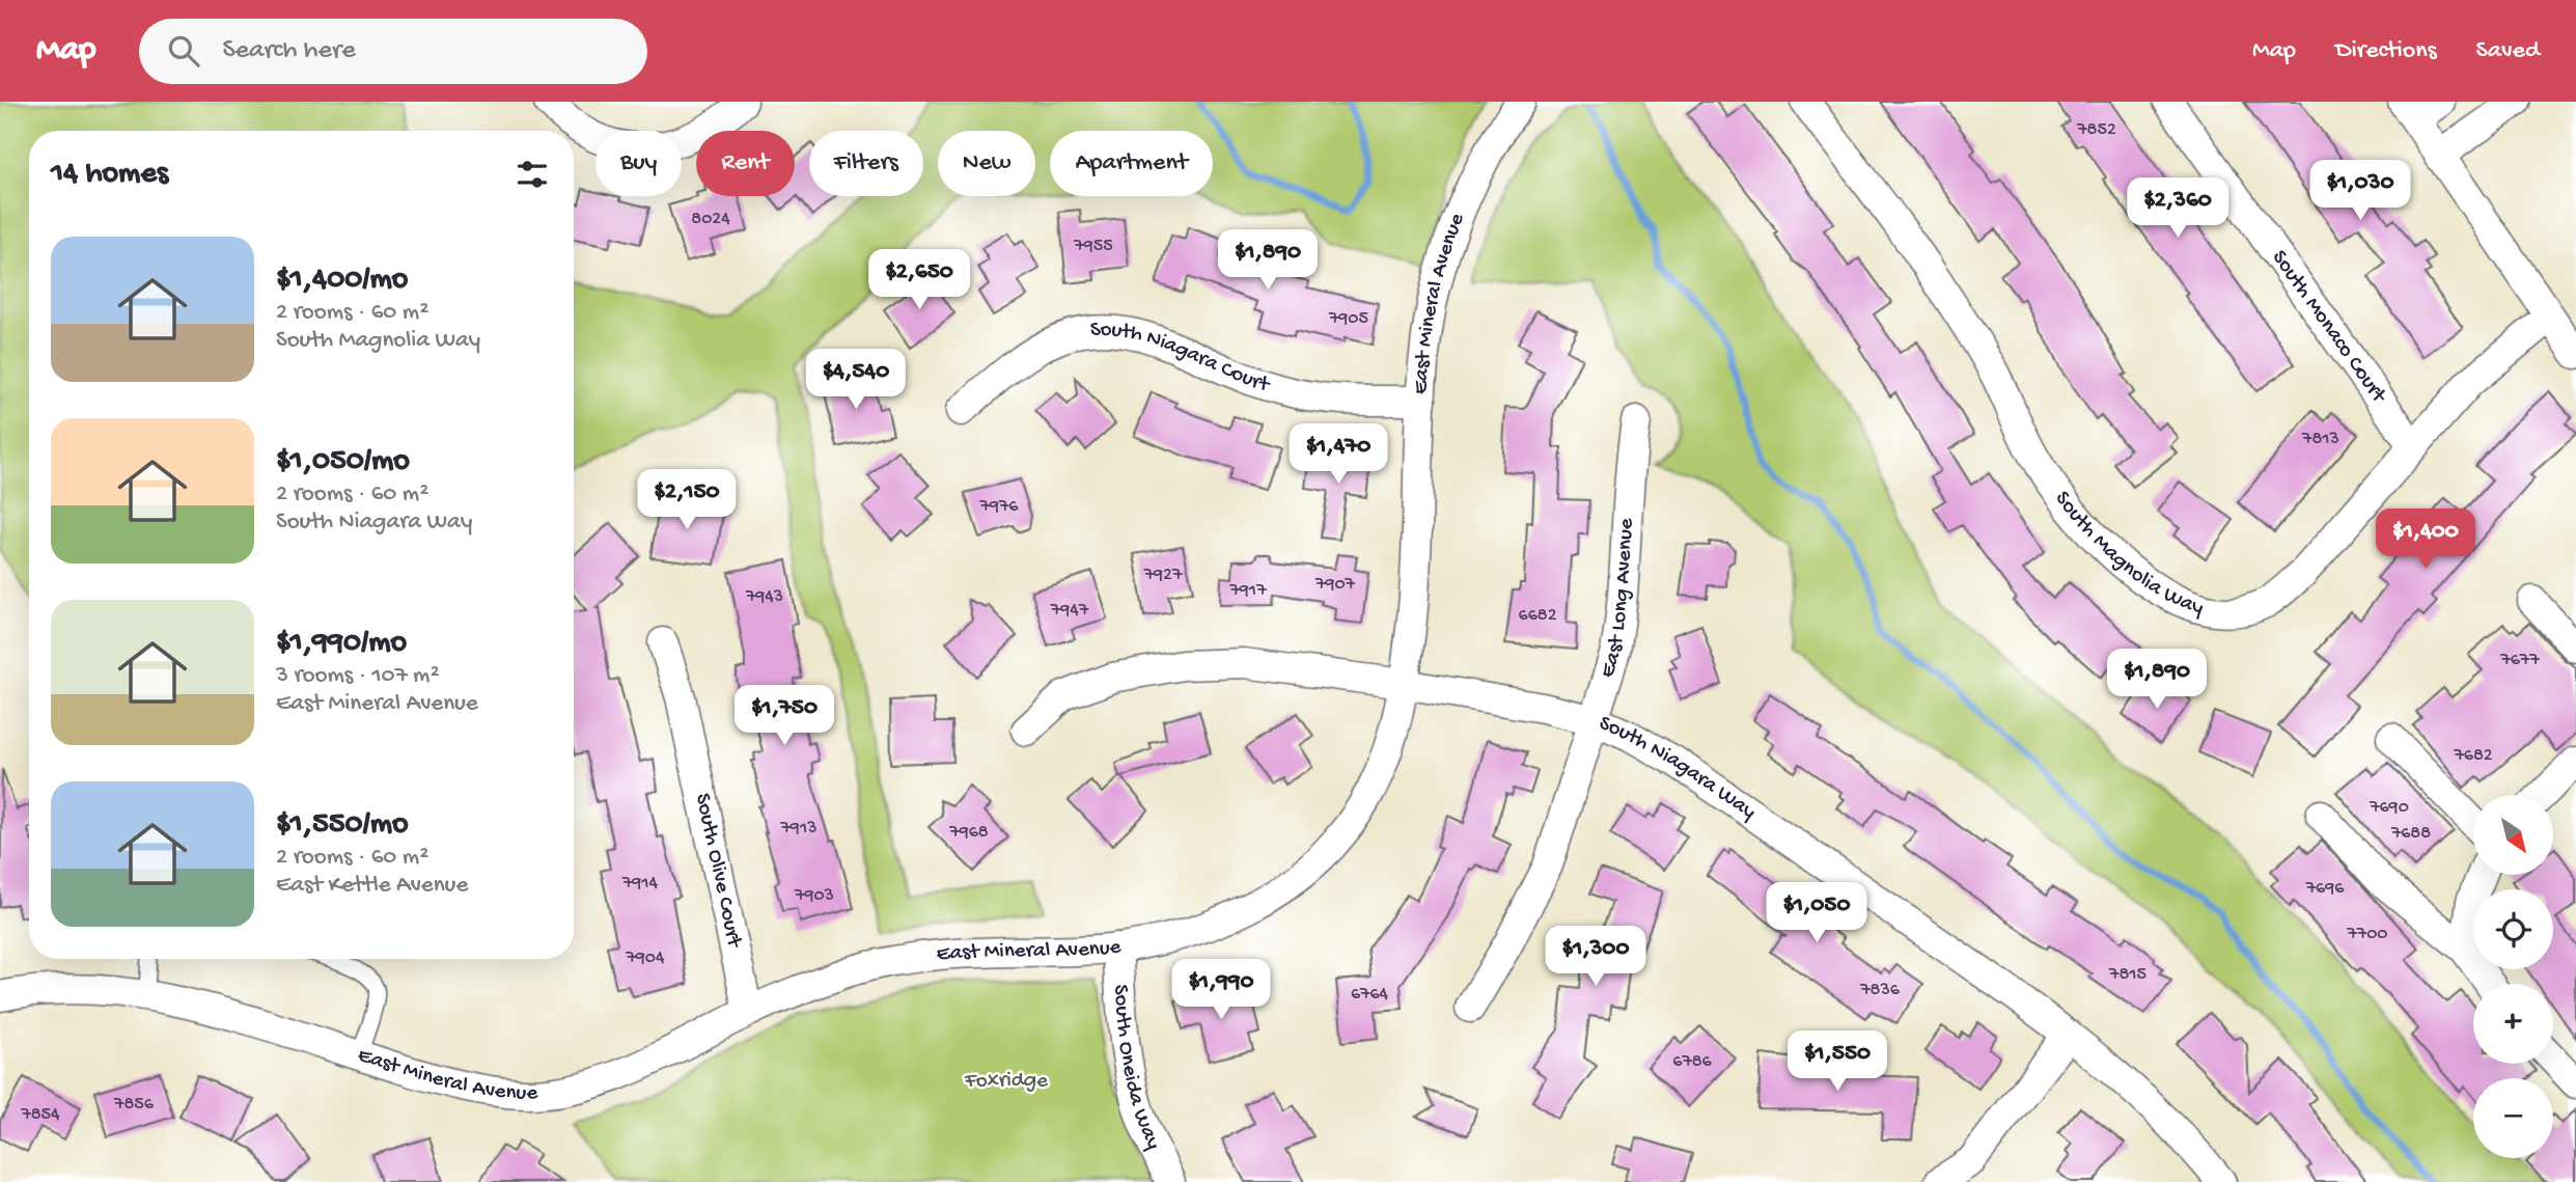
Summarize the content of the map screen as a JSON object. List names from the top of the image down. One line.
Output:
{"streets":{"street":["East Mineral Avenue","South Monaco Court","South Niagara Court","South Magnolia Way","East Long Avenue","South Niagara Way","South Olive Court","South Oneida Way"]},"crossings":[["East Mineral Avenue","South Niagara Court"],["East Mineral Avenue","South Niagara Way"],["East Mineral Avenue","South Olive Court"],["East Mineral Avenue","South Oneida Way"],["South Monaco Court","South Magnolia Way"],["East Long Avenue","South Niagara Way"]],"parks":["Foxridge"],"house_numbers":["7852","8024","7955","7905","7813","7976","7927","7907","7917","7943","7947","6682","7677","7682","7690","7913","7968","7688","7914","7696","7903","7700","7904","7815","7836","6764","6786","7856","7854"],"north":"bottom right","page":{"header":"Map","search":"Search here","nav":["Map","Directions","Saved"],"chip":["Buy","Rent","Filters","New","Apartment"],"heading":"14 homes","price":["$1,030","$2,360","$1,890","$2,650","$4,540","$1,470","$2,150","$1,400","$1,890","$1,750","$1,050","$1,300","$1,990","$1,550"],"list":[{"name":"$1,400/mo","note":"2 rooms · 60 m² · South Magnolia Way"},{"name":"$1,050/mo","note":"2 rooms · 60 m² · South Niagara Way"},{"name":"$1,990/mo","note":"3 rooms · 107 m² · East Mineral Avenue"},{"name":"$1,550/mo","note":"2 rooms · 60 m² · East Kettle Avenue"}],"map_buttons":["+","−"]}}
